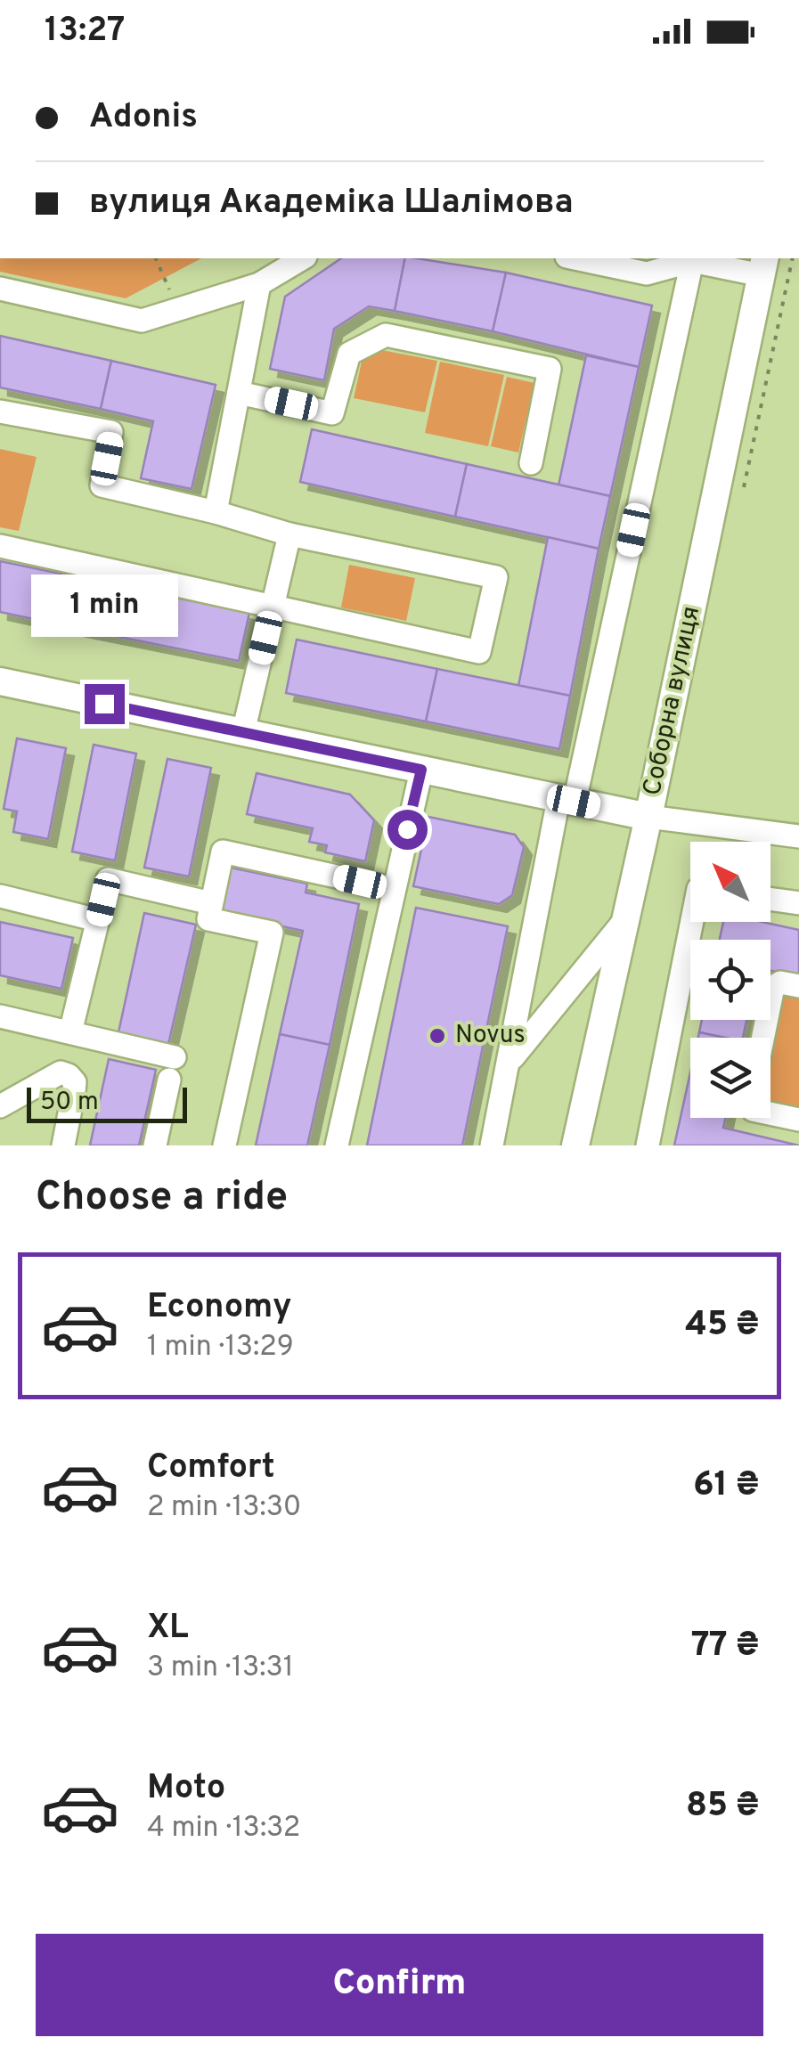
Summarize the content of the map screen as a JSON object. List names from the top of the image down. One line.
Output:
{"streets":{"main road":["Соборна вулиця"]},"places":["Novus"],"scale_bar":"50 m","north":"top left","page":{"status":"13:27","banner":["Adonis","вулиця Академіка Шалімова"],"bubble":"1 min","scale":"50 m","heading":"Choose a ride","list":[{"name":"Economy","note":"1 min · 13:29","value":"45 ₴"},{"name":"Comfort","note":"2 min · 13:30","value":"61 ₴"},{"name":"XL","note":"3 min · 13:31","value":"77 ₴"},{"name":"Moto","note":"4 min · 13:32","value":"85 ₴"}],"buttons":"Confirm"}}
